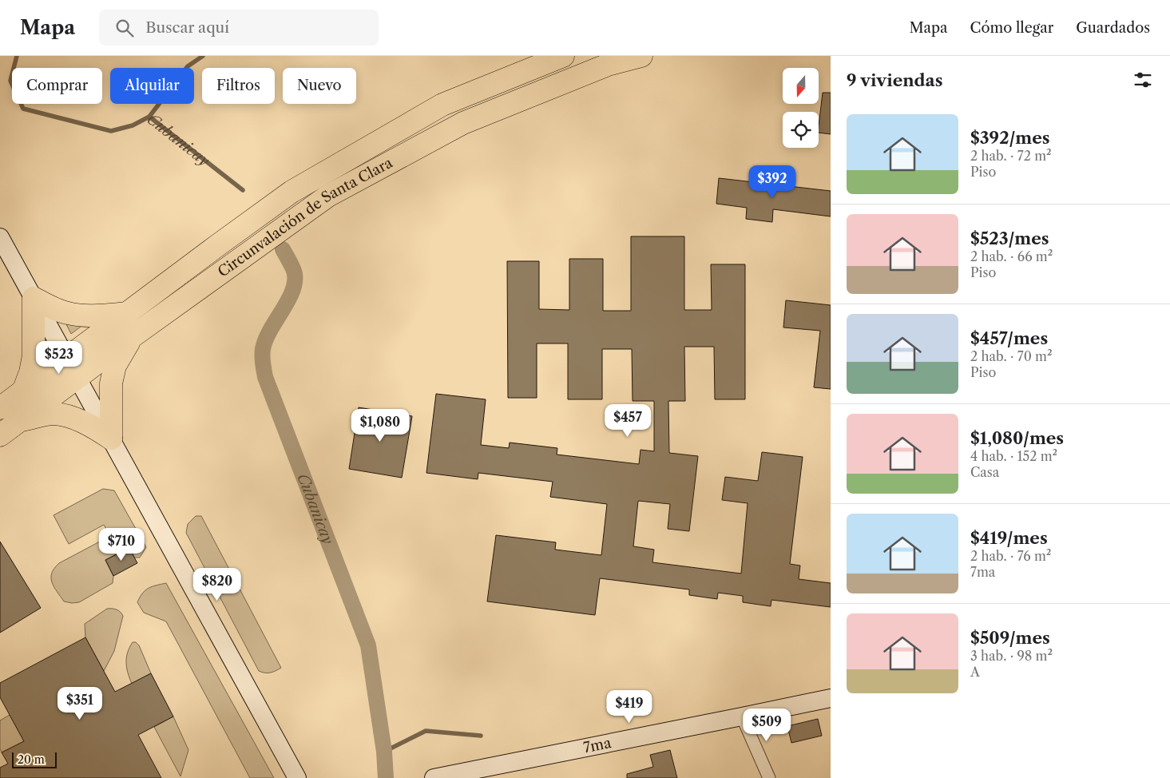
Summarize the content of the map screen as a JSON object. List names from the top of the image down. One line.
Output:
{"streets":{"highway":["Circunvalación de Santa Clara"],"street":["7ma"]},"water":["Cubanicay"],"scale_bar":"20 m","north":"bottom","page":{"header":"Mapa","search":"Buscar aquí","nav":["Mapa","Cómo llegar","Guardados"],"heading":"9 viviendas","chip":["Comprar","Alquilar","Filtros","Nuevo"],"list":[{"name":"$392/mes","note":"2 hab. · 72 m² · Piso"},{"name":"$523/mes","note":"2 hab. · 66 m² · Piso"},{"name":"$457/mes","note":"2 hab. · 70 m² · Piso"},{"name":"$1,080/mes","note":"4 hab. · 152 m² · Casa"},{"name":"$419/mes","note":"2 hab. · 76 m² · 7ma"},{"name":"$509/mes","note":"3 hab. · 98 m² · A"}],"price":["$392","$523","$457","$1,080","$710","$820","$351","$419","$509"],"scale":"20 m"}}
